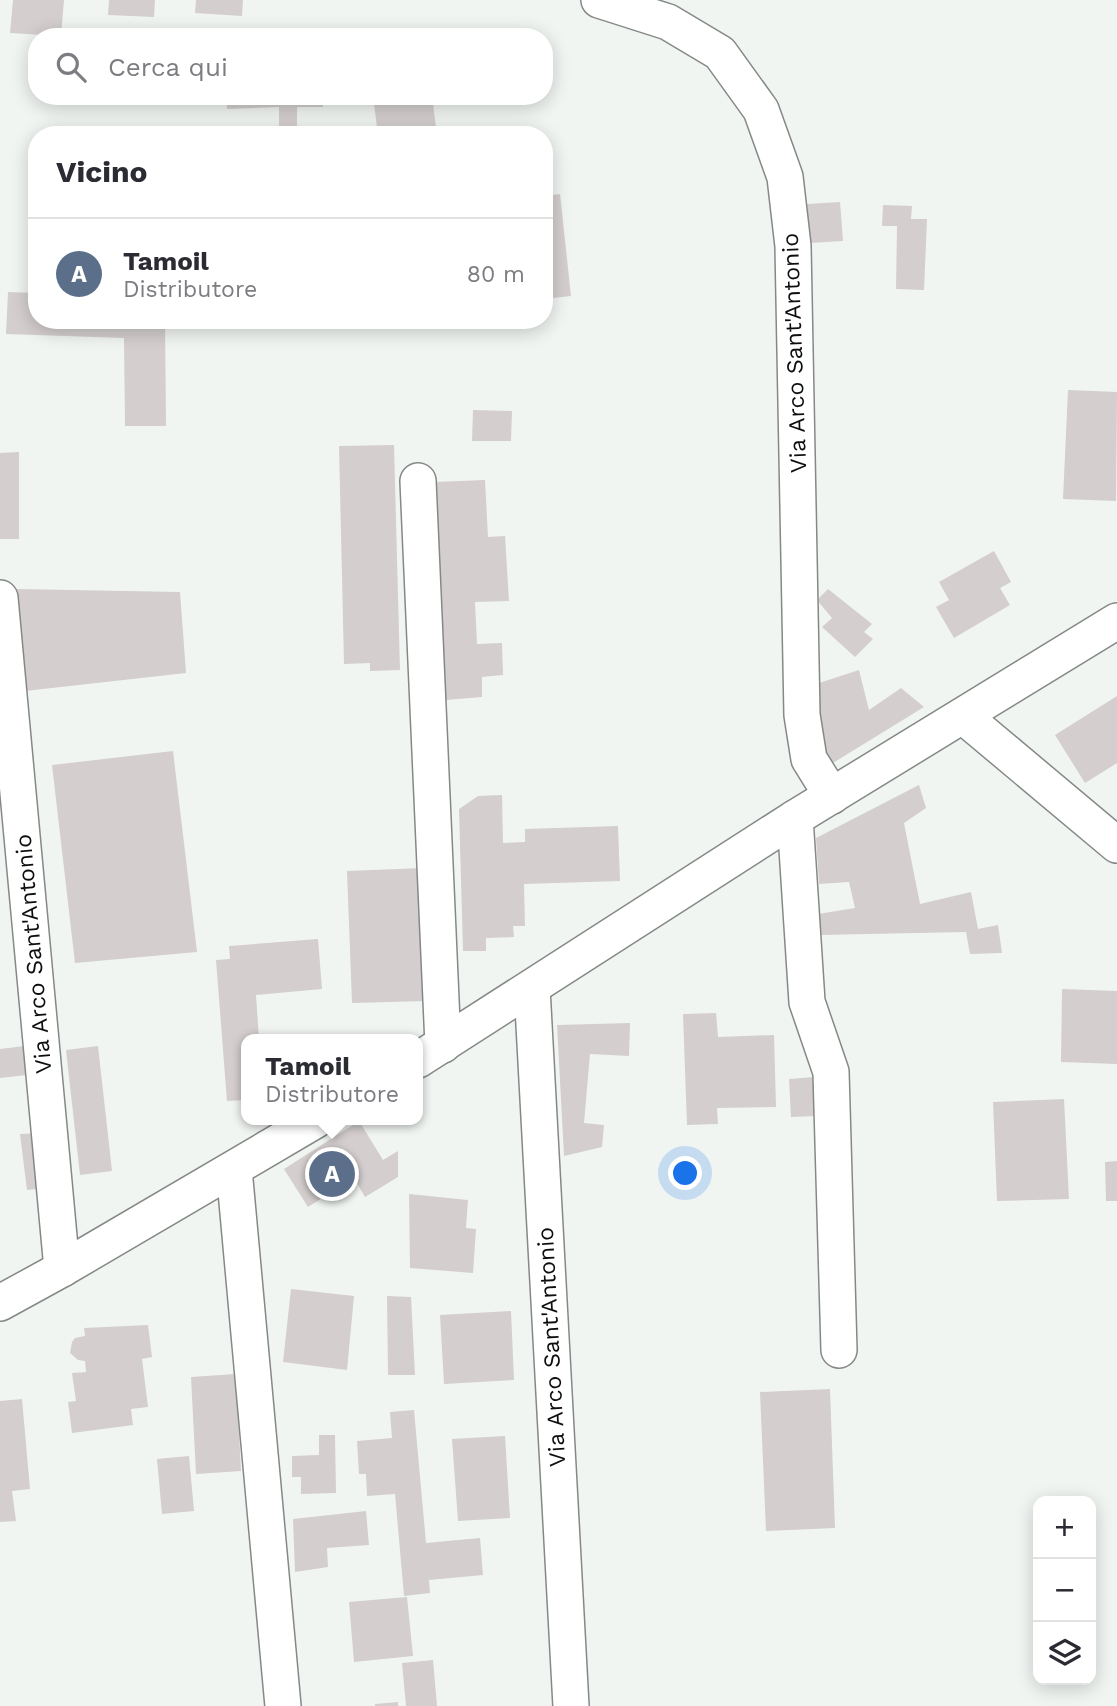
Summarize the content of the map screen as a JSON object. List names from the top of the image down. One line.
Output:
{"streets":{"street":["Via Arco Sant'Antonio"]},"page":{"search":"Cerca qui","heading":"Vicino","list":[{"mark":"A","name":"Tamoil","note":"Distributore","value":"80 m"}],"popup":["Tamoil","Distributore"],"pins":"A","map_buttons":["+","−"]}}
